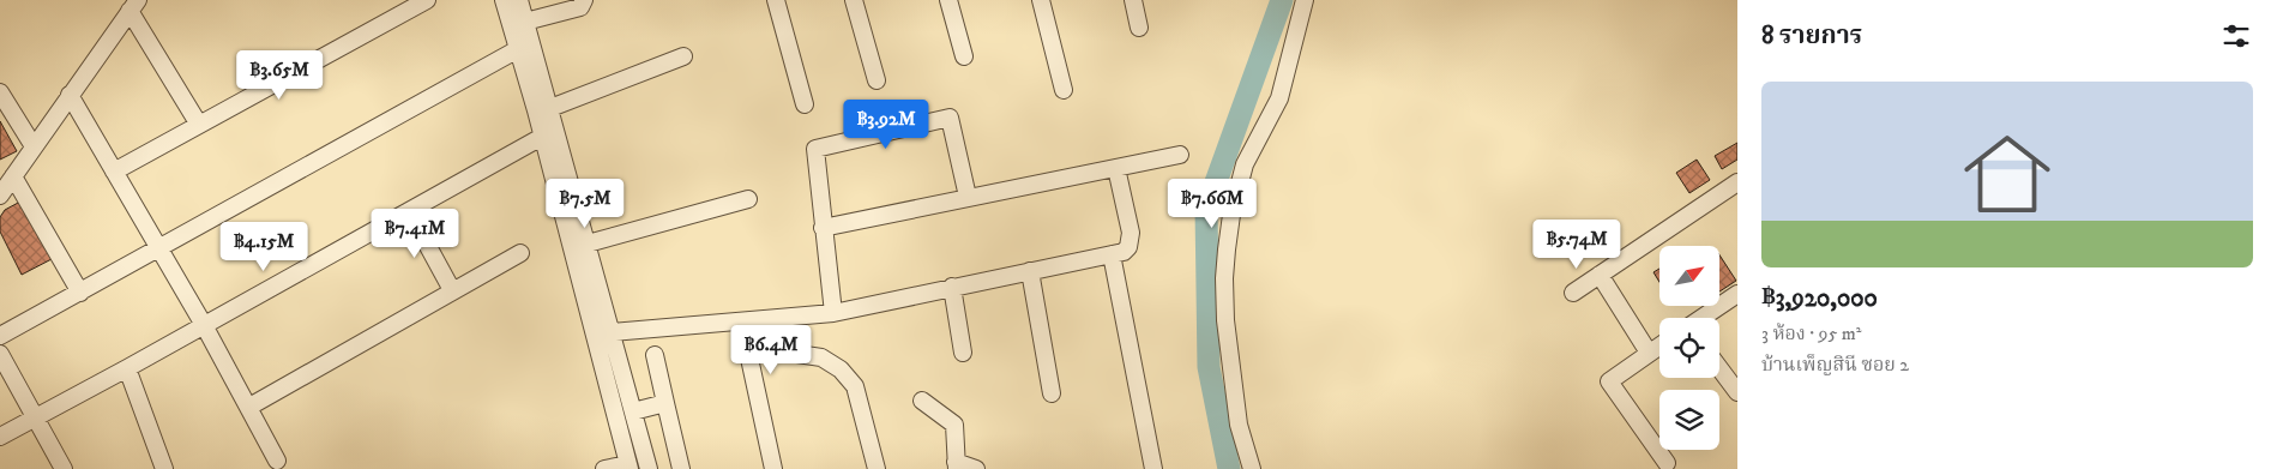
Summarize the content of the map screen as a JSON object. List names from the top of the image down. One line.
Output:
{"north":"top right","page":{"heading":"8 รายการ","price":["฿3.65M","฿3.92M","฿7.5M","฿7.66M","฿7.41M","฿5.74M","฿4.15M","฿6.4M"],"list":[{"name":"฿3,920,000","note":"3 ห้อง · 95 m² · บ้านเพ็ญสินี ซอย 2"}]}}
